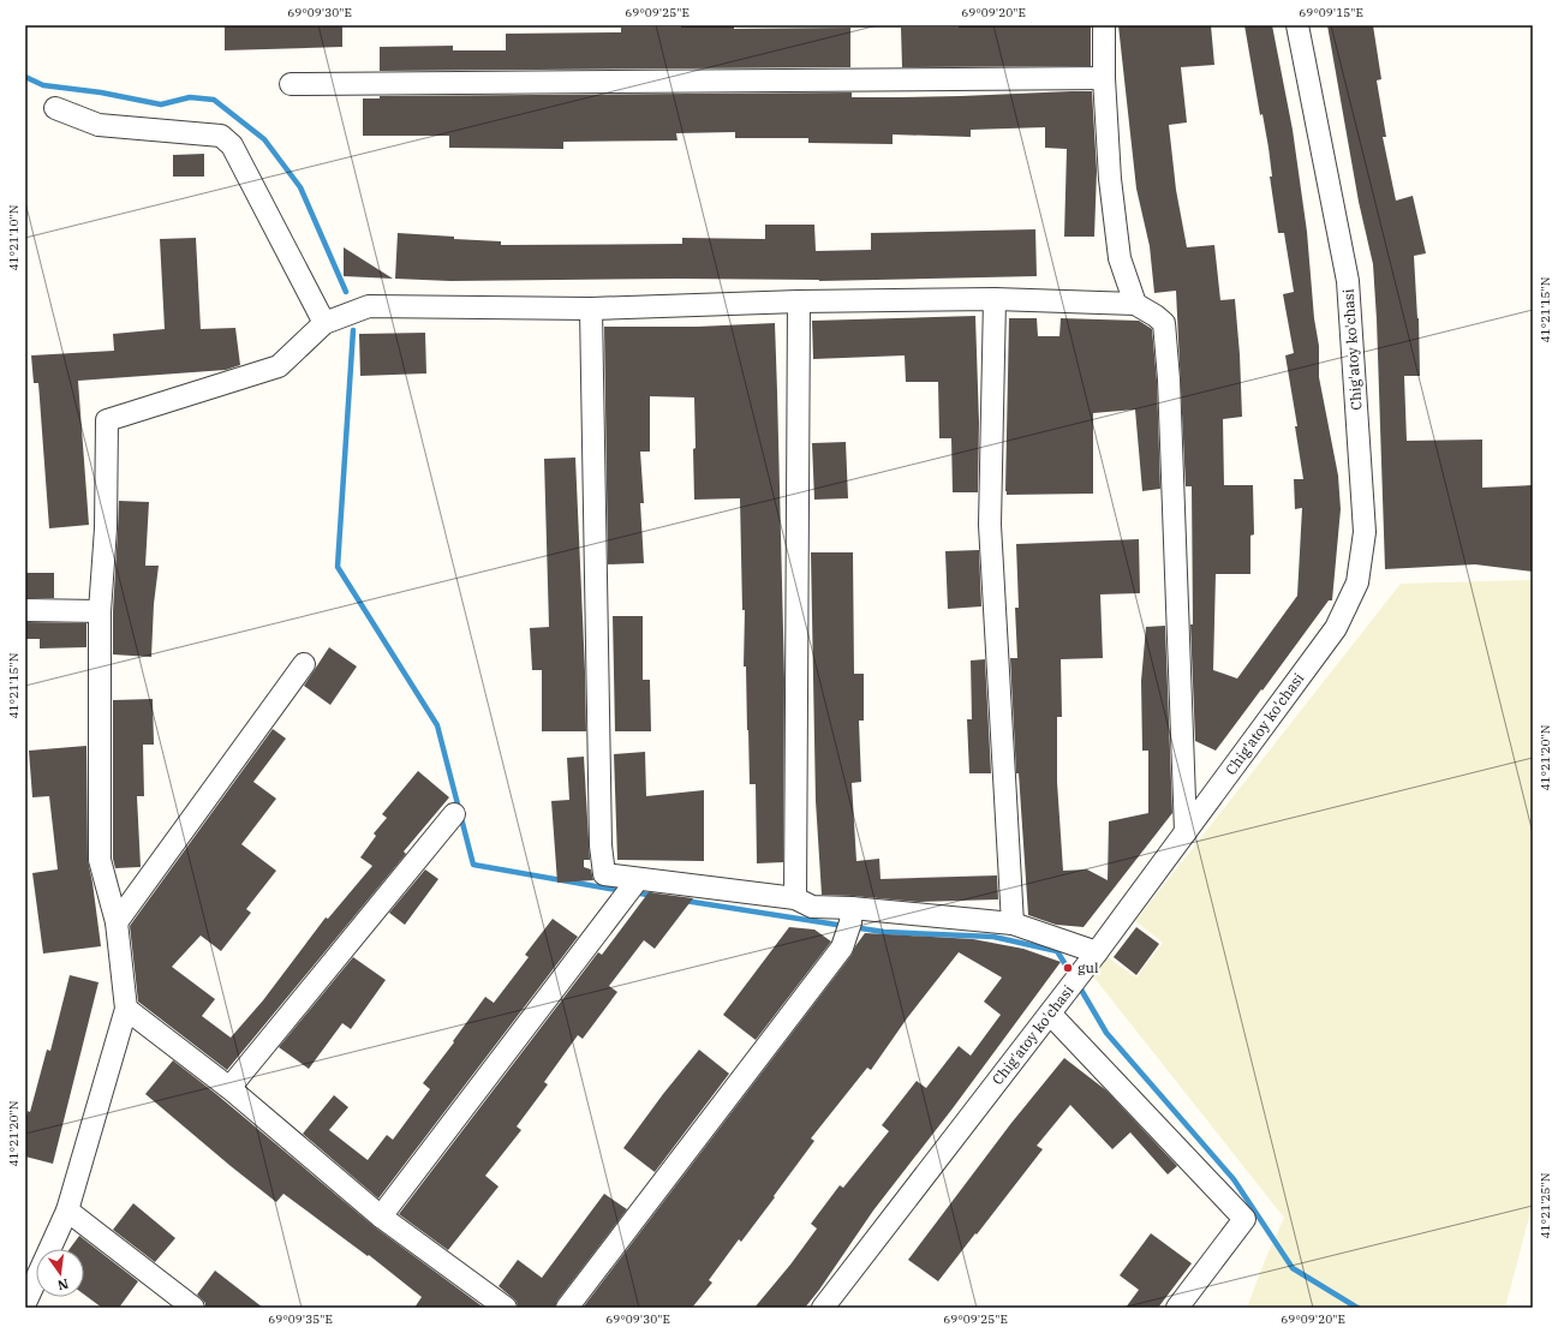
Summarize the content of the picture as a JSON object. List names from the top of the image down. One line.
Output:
{"streets":{"street":["Chig'atoy ko'chasi"]},"places":["gul"],"north":"bottom","coordinates":["69°09'30\"E","69°09'25\"E","69°09'20\"E","69°09'15\"E","41°21'10\"N","41°21'15\"N","41°21'20\"N","41°21'25\"N","69°09'35\"E"]}
